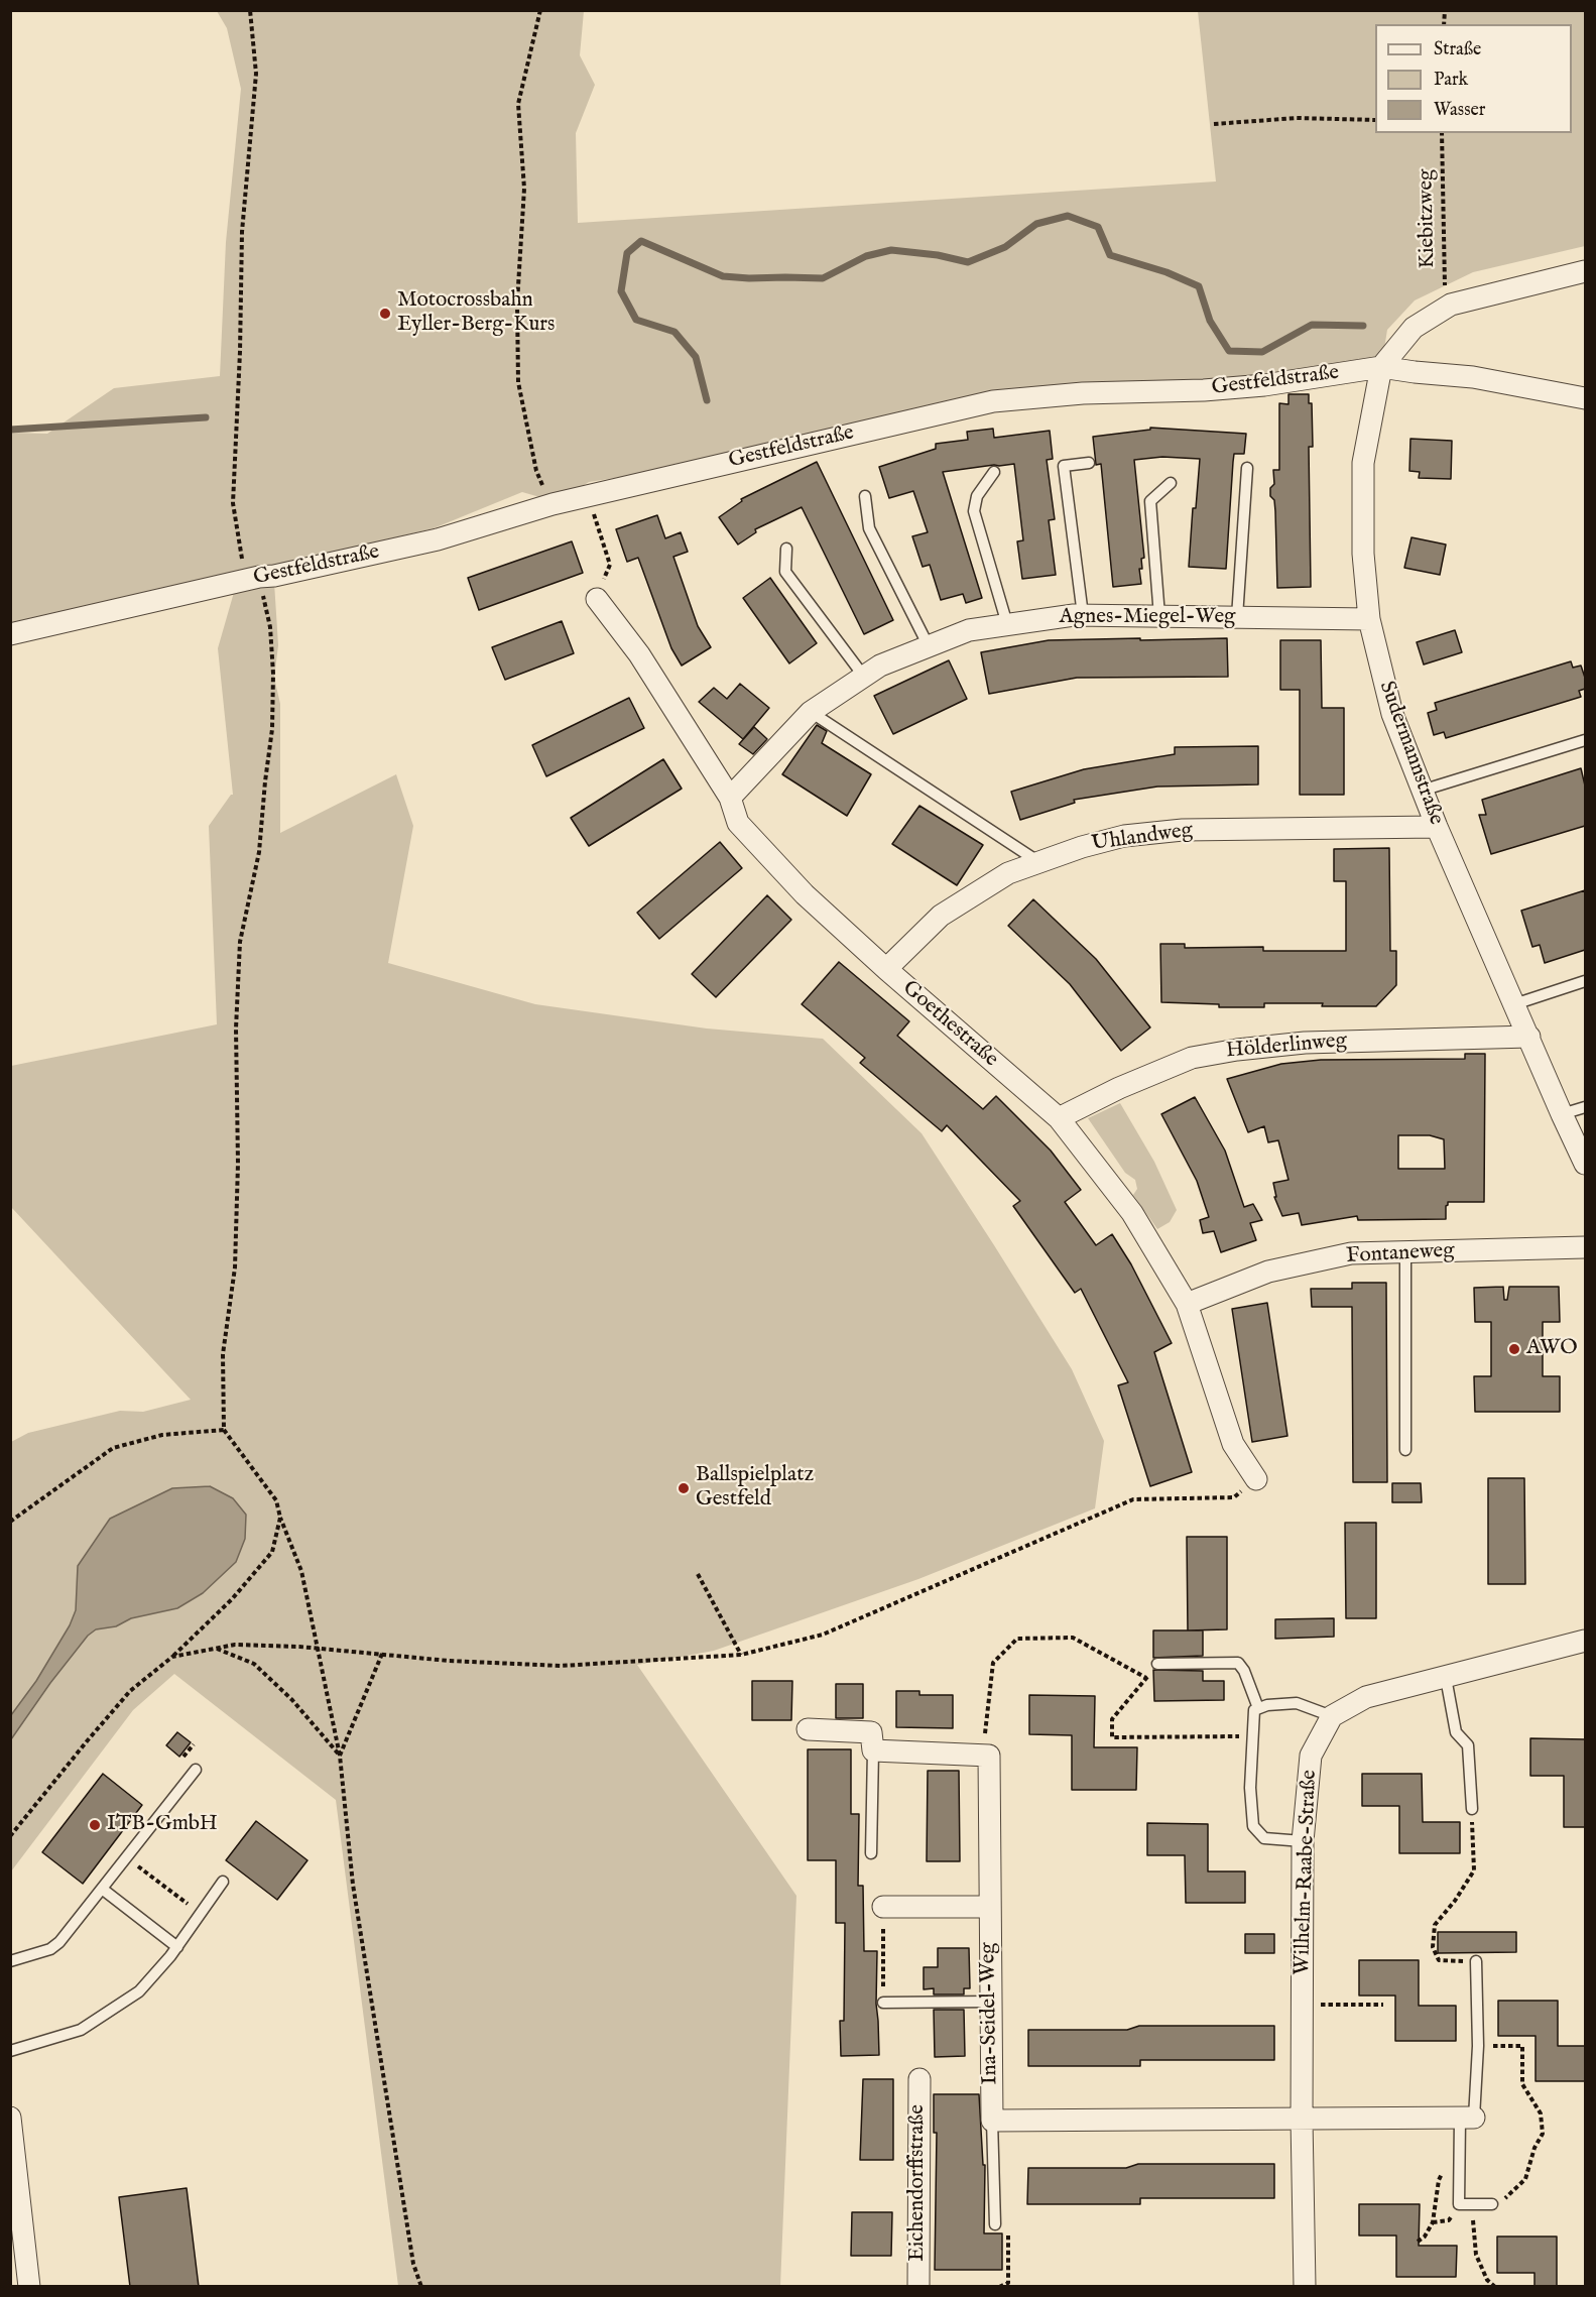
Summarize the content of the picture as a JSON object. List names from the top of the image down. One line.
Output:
{"streets":{"street":["Gestfeldstraße","Agnes-Miegel-Weg","Sudermannstraße","Uhlandweg","Goethestraße","Hölderlinweg","Fontaneweg","Wilhelm-Raabe-Straße","Ina-Seidel-Weg","Eichendorffstraße"],"path":["Kiebitzweg"]},"crossings":[["Kiebitzweg","Sudermannstraße"],["Gestfeldstraße","Sudermannstraße"],["Agnes-Miegel-Weg","Sudermannstraße"],["Agnes-Miegel-Weg","Goethestraße"],["Sudermannstraße","Uhlandweg"],["Sudermannstraße","Hölderlinweg"],["Uhlandweg","Goethestraße"],["Goethestraße","Hölderlinweg"],["Goethestraße","Fontaneweg"]],"places":["Motocrossbahn Eyller-Berg-Kurs","AWO","Ballspielplatz Gestfeld","ITB-GmbH"],"legend":["Straße","Park","Wasser"]}
